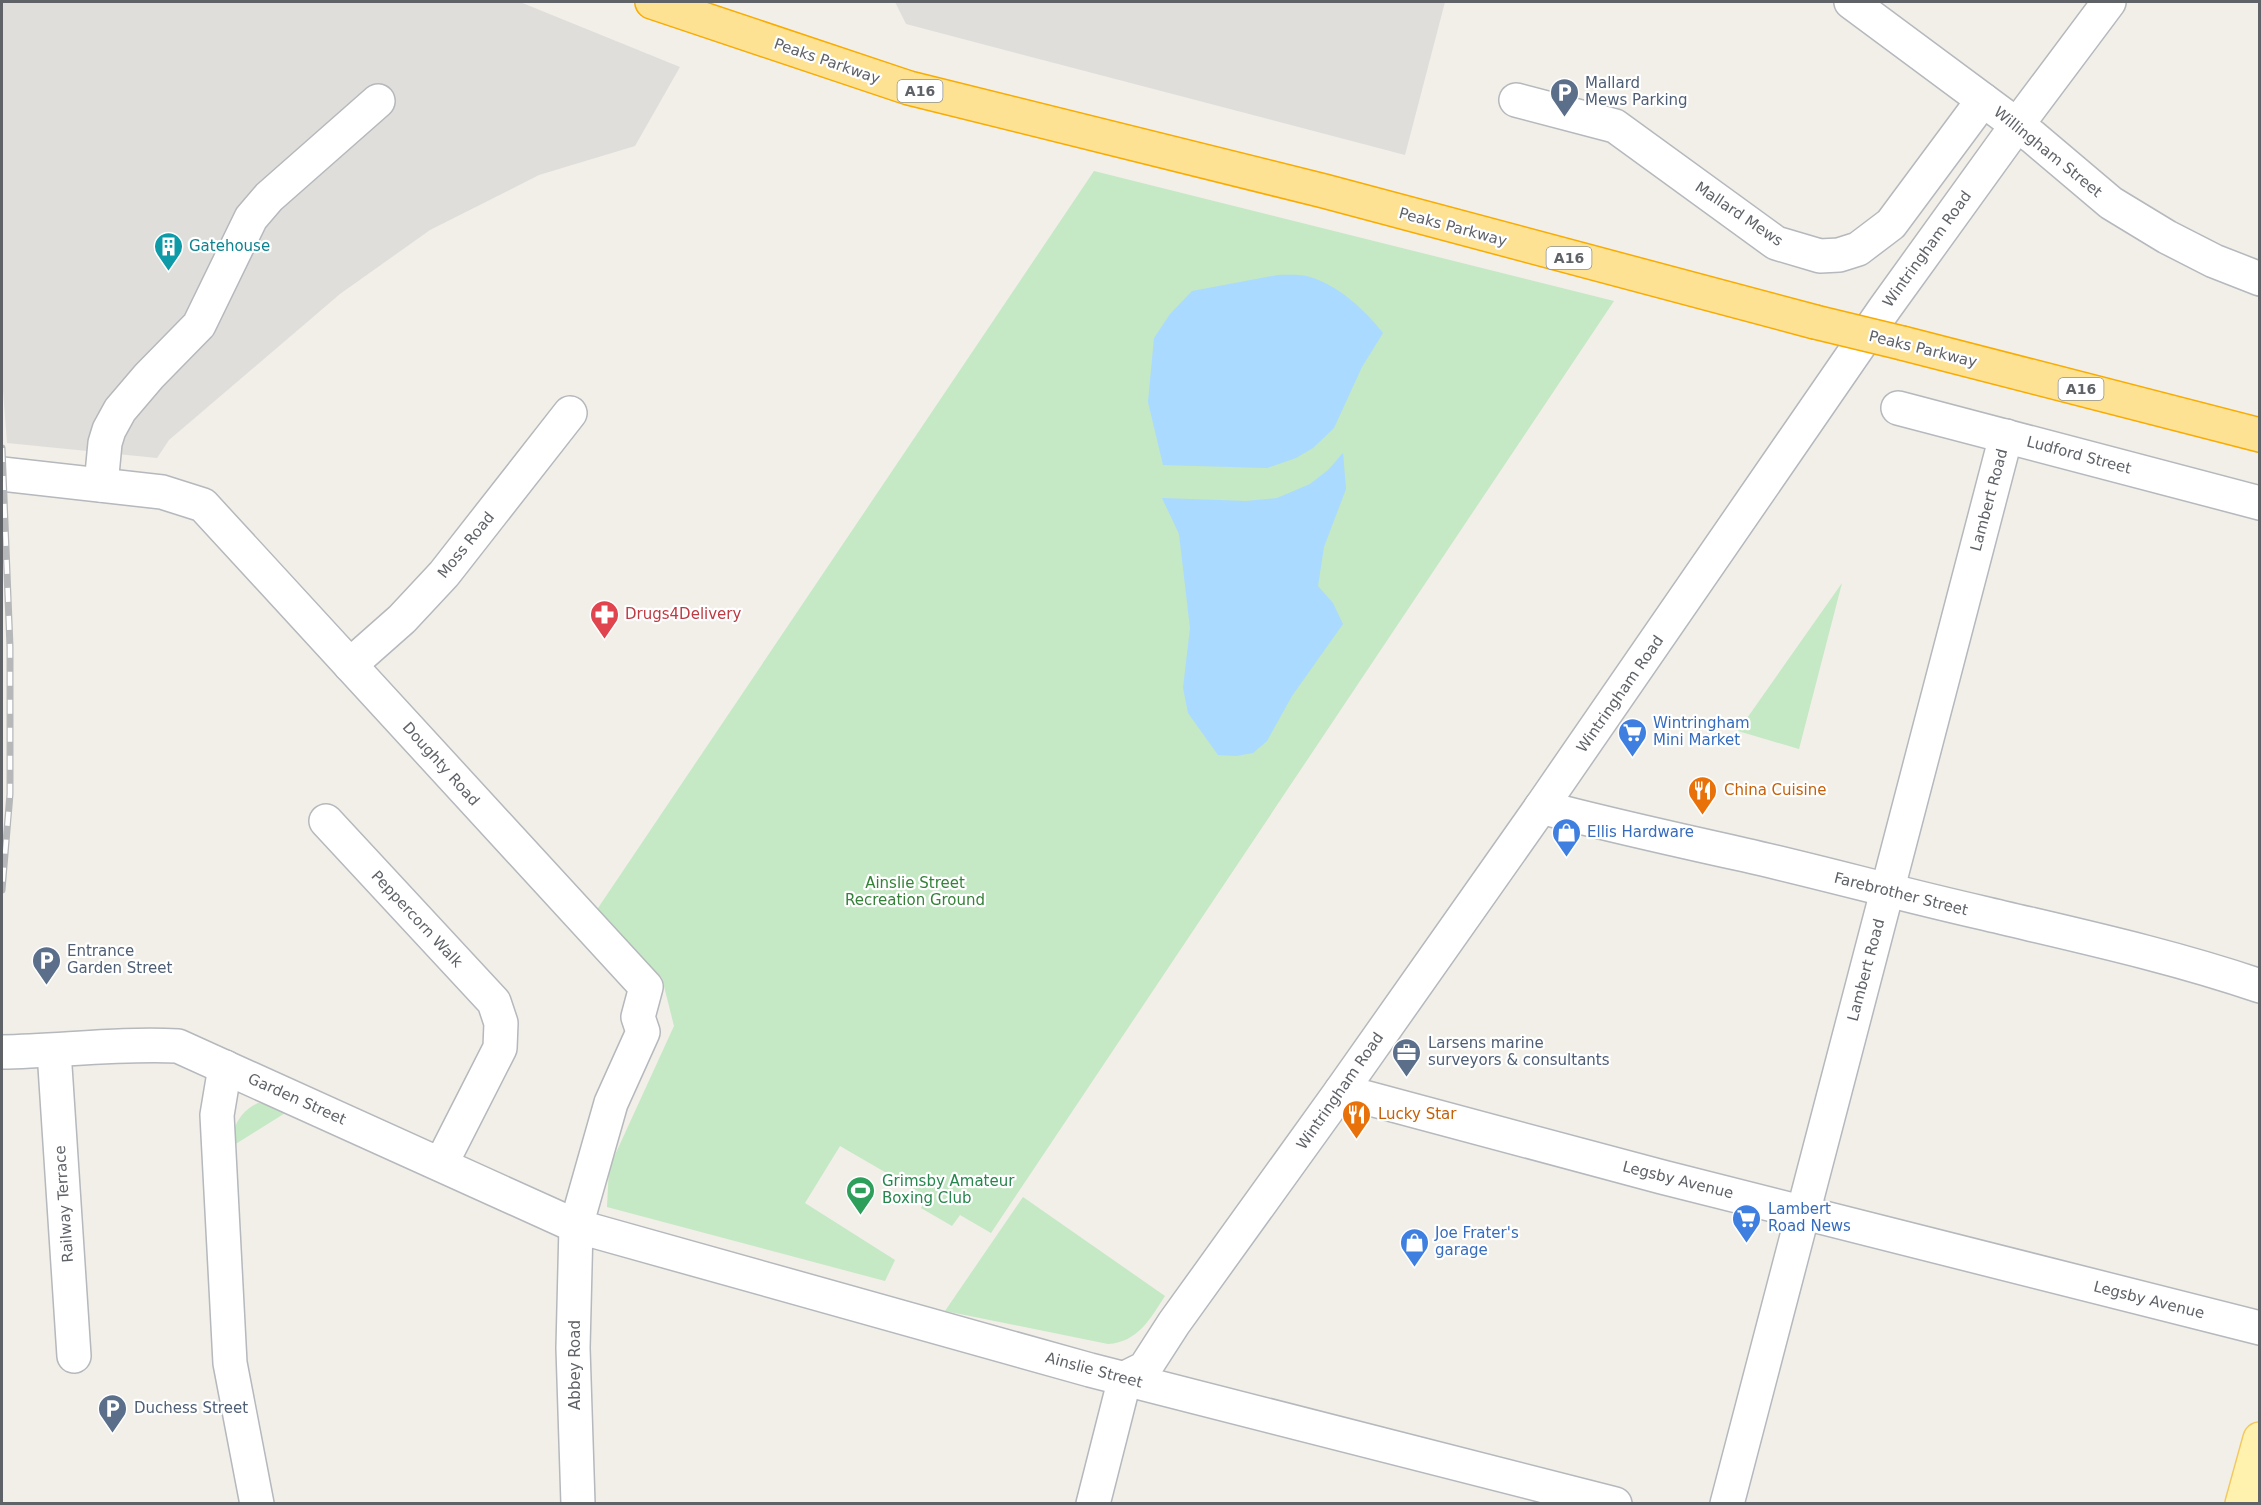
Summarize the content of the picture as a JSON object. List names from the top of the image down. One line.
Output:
{"streets":{"highway":["Peaks Parkway","A16"],"street":["Willingham Street","Mallard Mews","Wintringham Road","Ludford Street","Lambert Road","Moss Road","Doughty Road","Farebrother Street","Peppercorn Walk","Garden Street","Legsby Avenue","Railway Terrace","Abbey Road","Ainslie Street"]},"crossings":[["Willingham Street","Mallard Mews"],["Willingham Street","Wintringham Road"],["Wintringham Road","Farebrother Street"],["Wintringham Road","Legsby Avenue"],["Wintringham Road","Ainslie Street"],["Ludford Street","Lambert Road"],["Lambert Road","Farebrother Street"],["Lambert Road","Legsby Avenue"],["Moss Road","Doughty Road"],["Doughty Road","Garden Street"],["Doughty Road","Abbey Road"],["Doughty Road","Ainslie Street"],["Peppercorn Walk","Garden Street"],["Garden Street","Railway Terrace"],["Garden Street","Abbey Road"],["Garden Street","Ainslie Street"],["Abbey Road","Ainslie Street"]],"parks":["Ainslie Street Recreation Ground"],"places":{"parking":["Mallard Mews Parking","Entrance Garden Street","Duchess Street"],"building":["Gatehouse"],"pharmacy":["Drugs4Delivery"],"supermarket":["Wintringham Mini Market","Lambert Road News"],"restaurant":["China Cuisine","Lucky Star"],"shop":["Ellis Hardware","Joe Frater's garage"],"office":["Larsens marine surveyors & consultants"],"sports":["Grimsby Amateur Boxing Club"]}}
